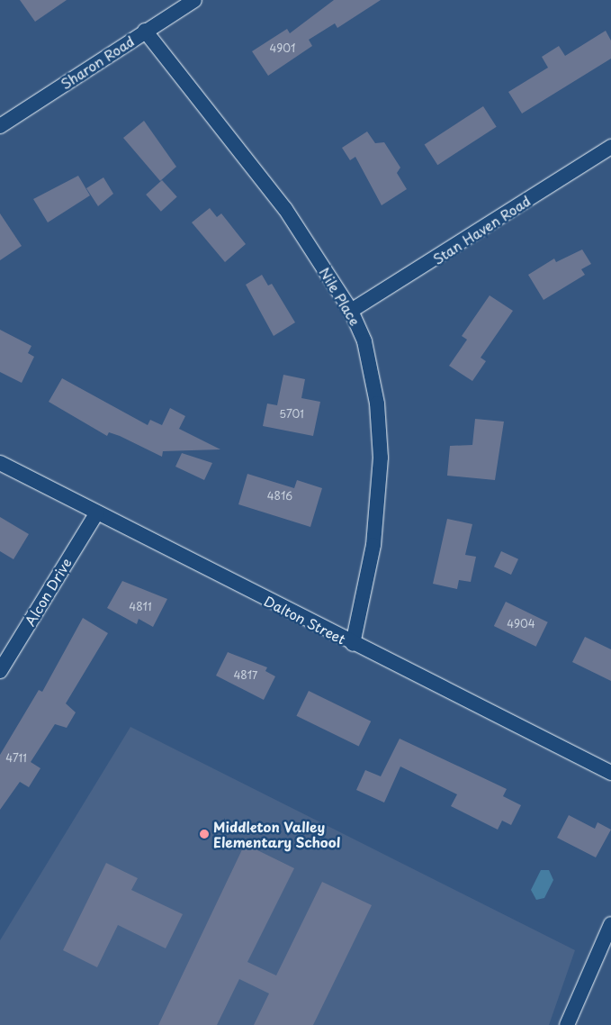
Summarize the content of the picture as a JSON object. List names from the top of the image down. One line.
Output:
{"streets":{"street":["Sharon Road","Stan Haven Road","Nile Place","Alcon Drive","Dalton Street"]},"crossings":[["Sharon Road","Nile Place"],["Stan Haven Road","Nile Place"],["Nile Place","Dalton Street"],["Alcon Drive","Dalton Street"]],"places":["Middleton Valley Elementary School"],"house_numbers":["4901","5701","4816","4811","4904","4817","4711"]}
